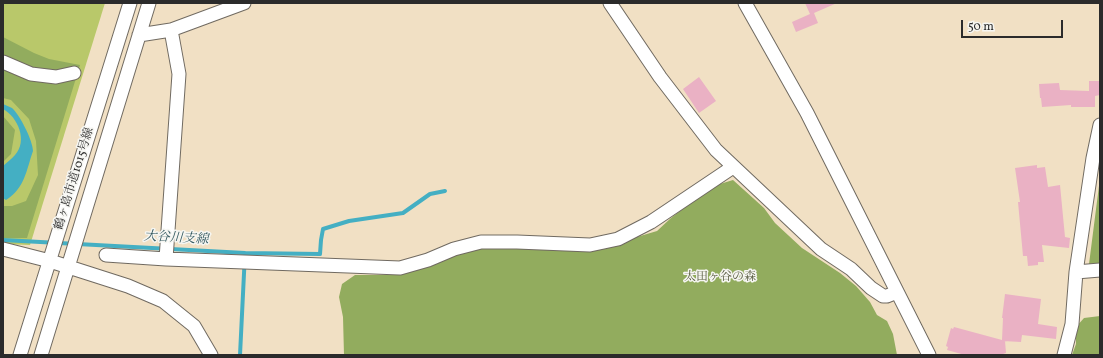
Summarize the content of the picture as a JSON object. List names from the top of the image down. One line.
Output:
{"streets":{"street":["鶴ヶ島市道1015号線"]},"water":["大谷川支線"],"parks":["太田ヶ谷の森"],"scale_bar":"50 m"}
